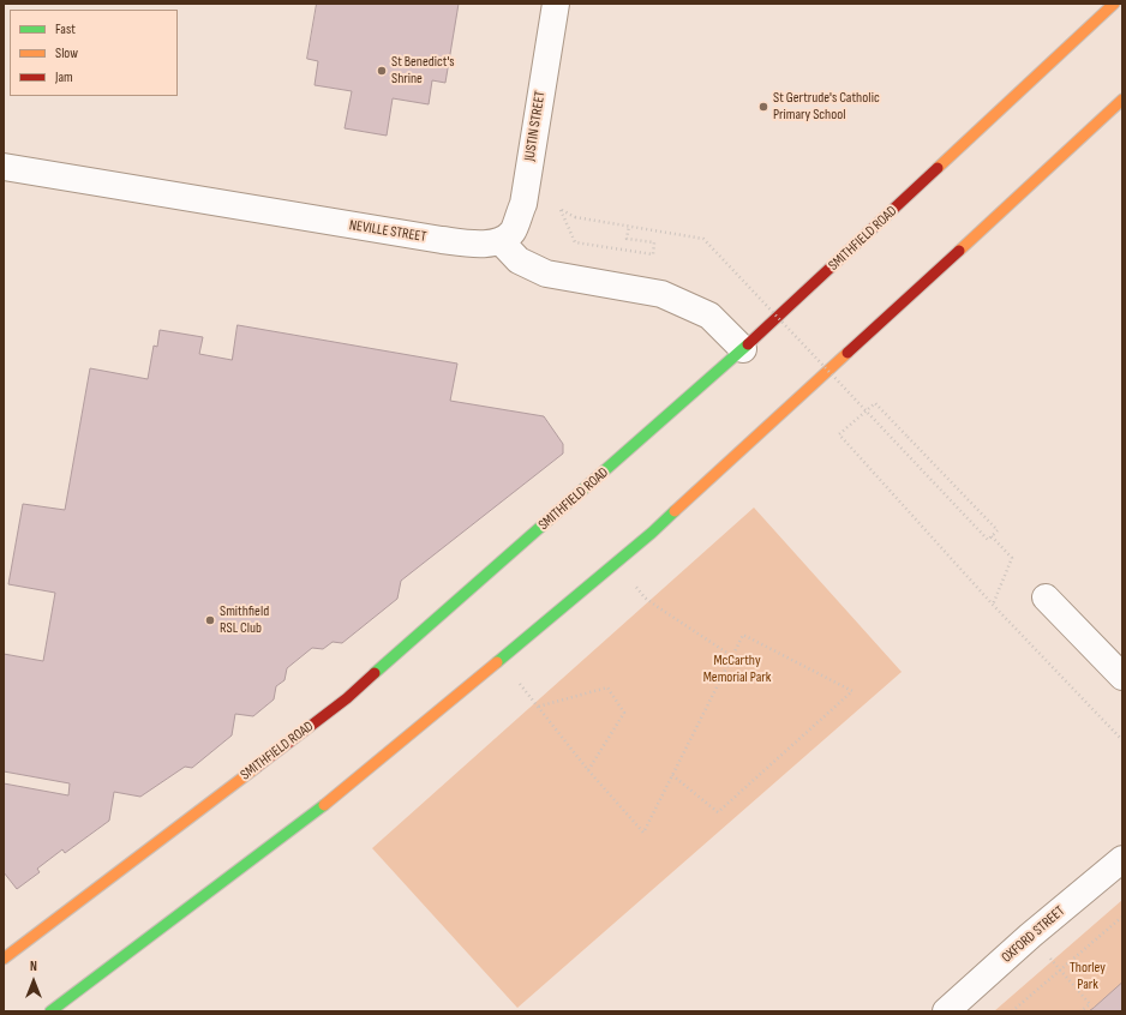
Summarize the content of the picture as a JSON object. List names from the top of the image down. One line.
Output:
{"streets":{"highway":["SMITHFIELD ROAD"],"street":["JUSTIN STREET","NEVILLE STREET","OXFORD STREET"]},"crossings":[["JUSTIN STREET","NEVILLE STREET"]],"parks":["McCarthy Memorial Park","Thorley Park"],"places":["St Benedict's Shrine","St Gertrude's Catholic Primary School","Smithfield RSL Club"],"legend":["Fast","Slow","Jam"],"north":"top"}
